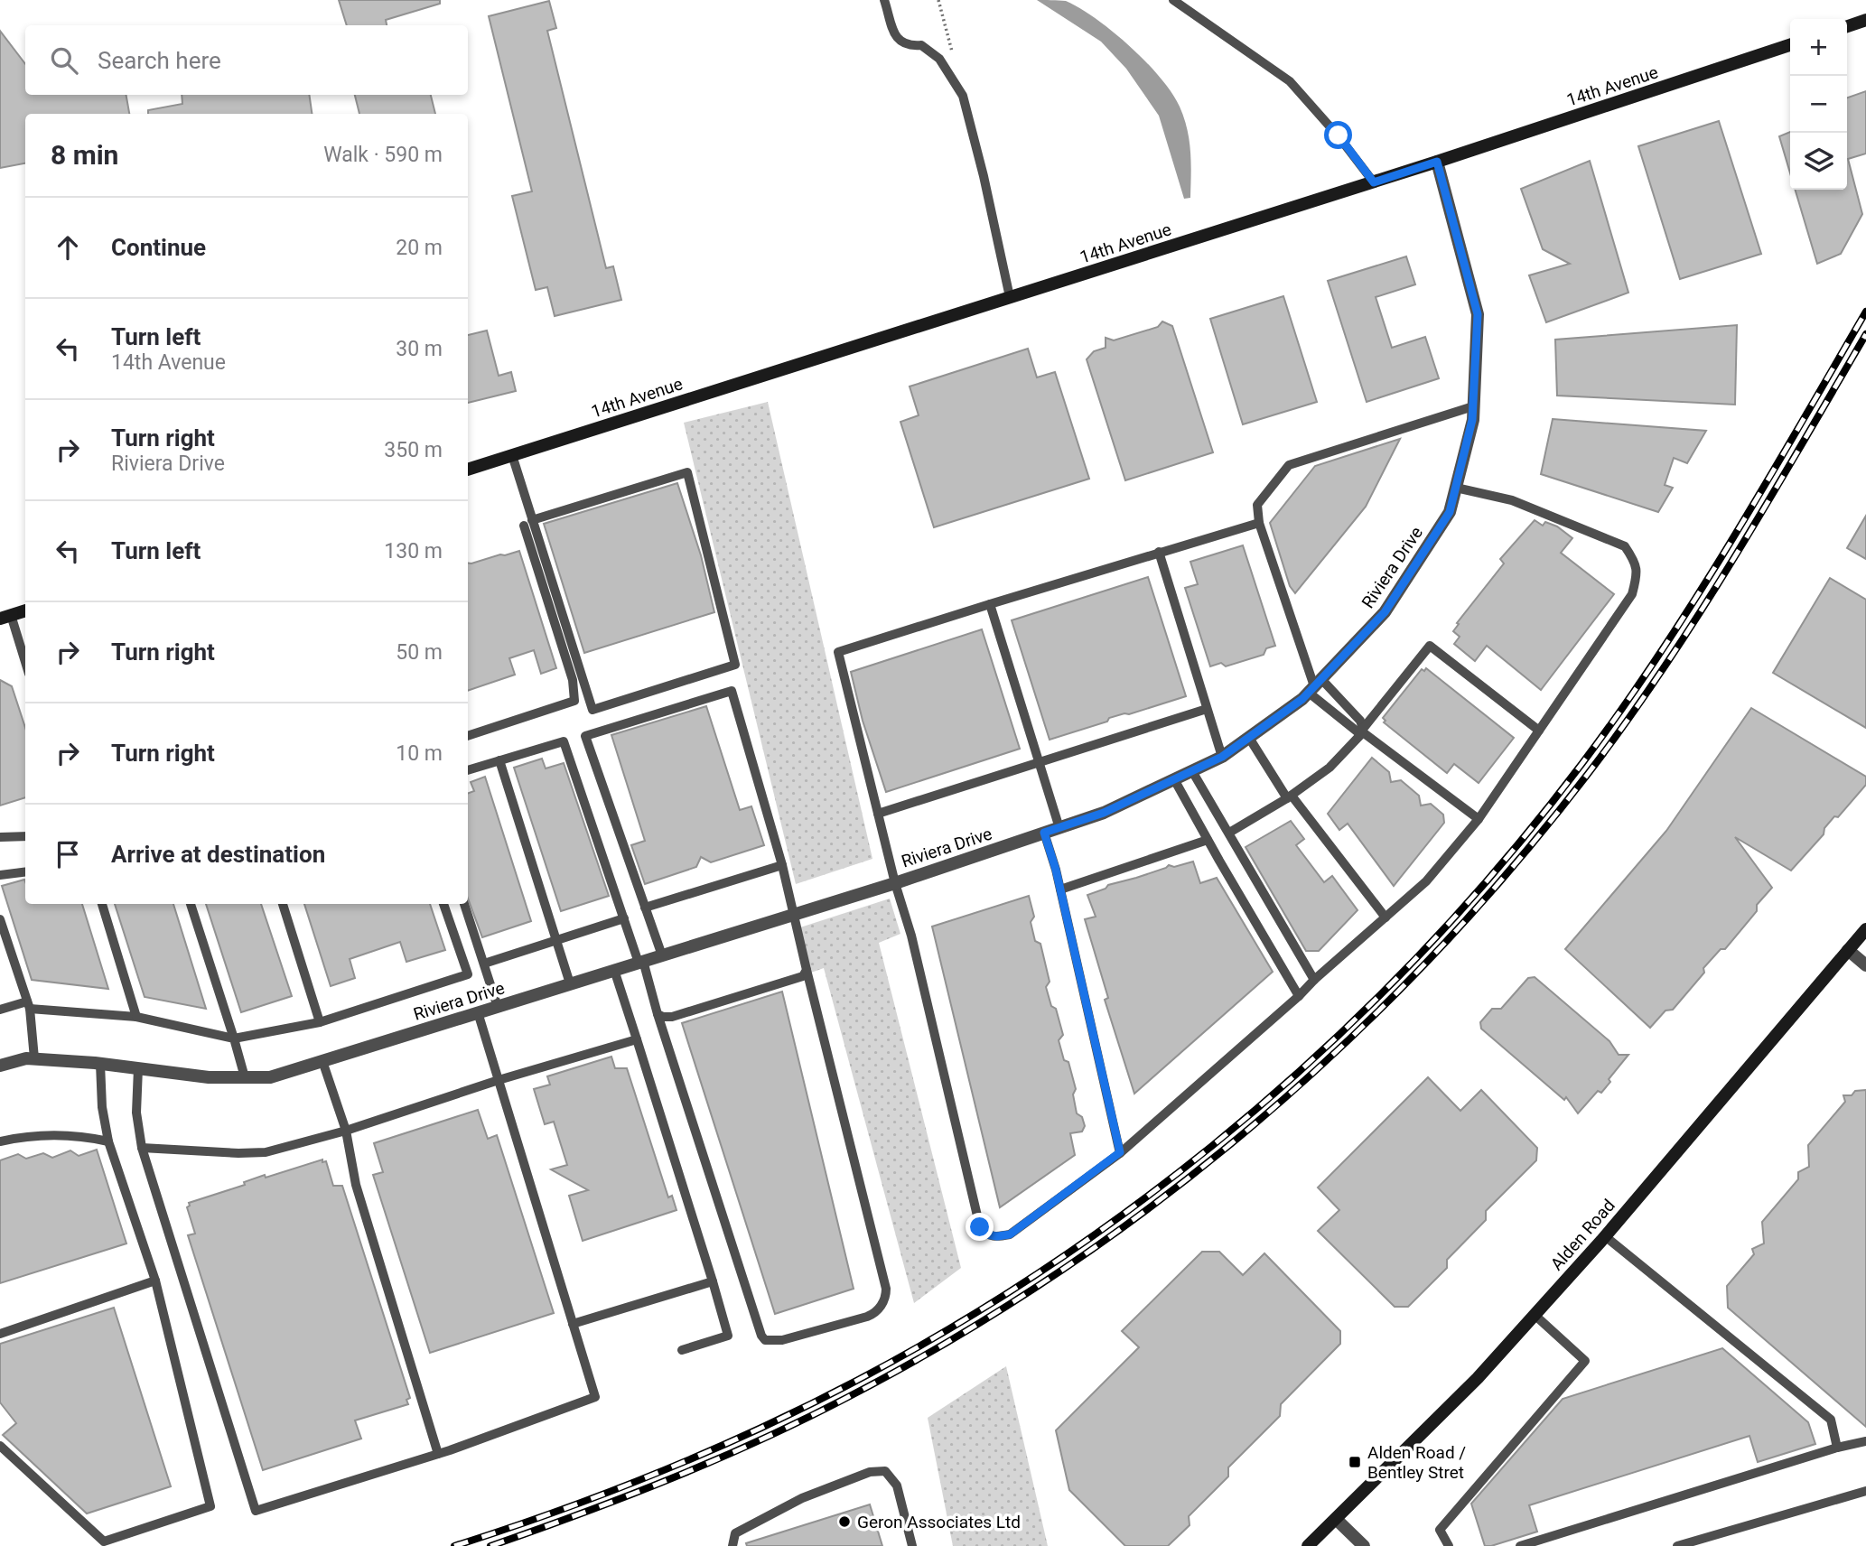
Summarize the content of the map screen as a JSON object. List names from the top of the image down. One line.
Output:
{"streets":{"main road":["14th Avenue","Alden Road"],"street":["Riviera Drive"]},"crossings":[["14th Avenue","Riviera Drive"]],"places":{"transit":["Alden Road / Bentley Stret"],"other":["Geron Associates Ltd"]},"page":{"map_buttons":["+","−"],"search":"Search here","heading":["8 min","Walk · 590 m"],"list":[["Continue","20 m"],["Turn left","14th Avenue","30 m"],["Turn right","Riviera Drive","350 m"],["Turn left","130 m"],["Turn right","50 m"],["Turn right","10 m"],"Arrive at destination"]}}
